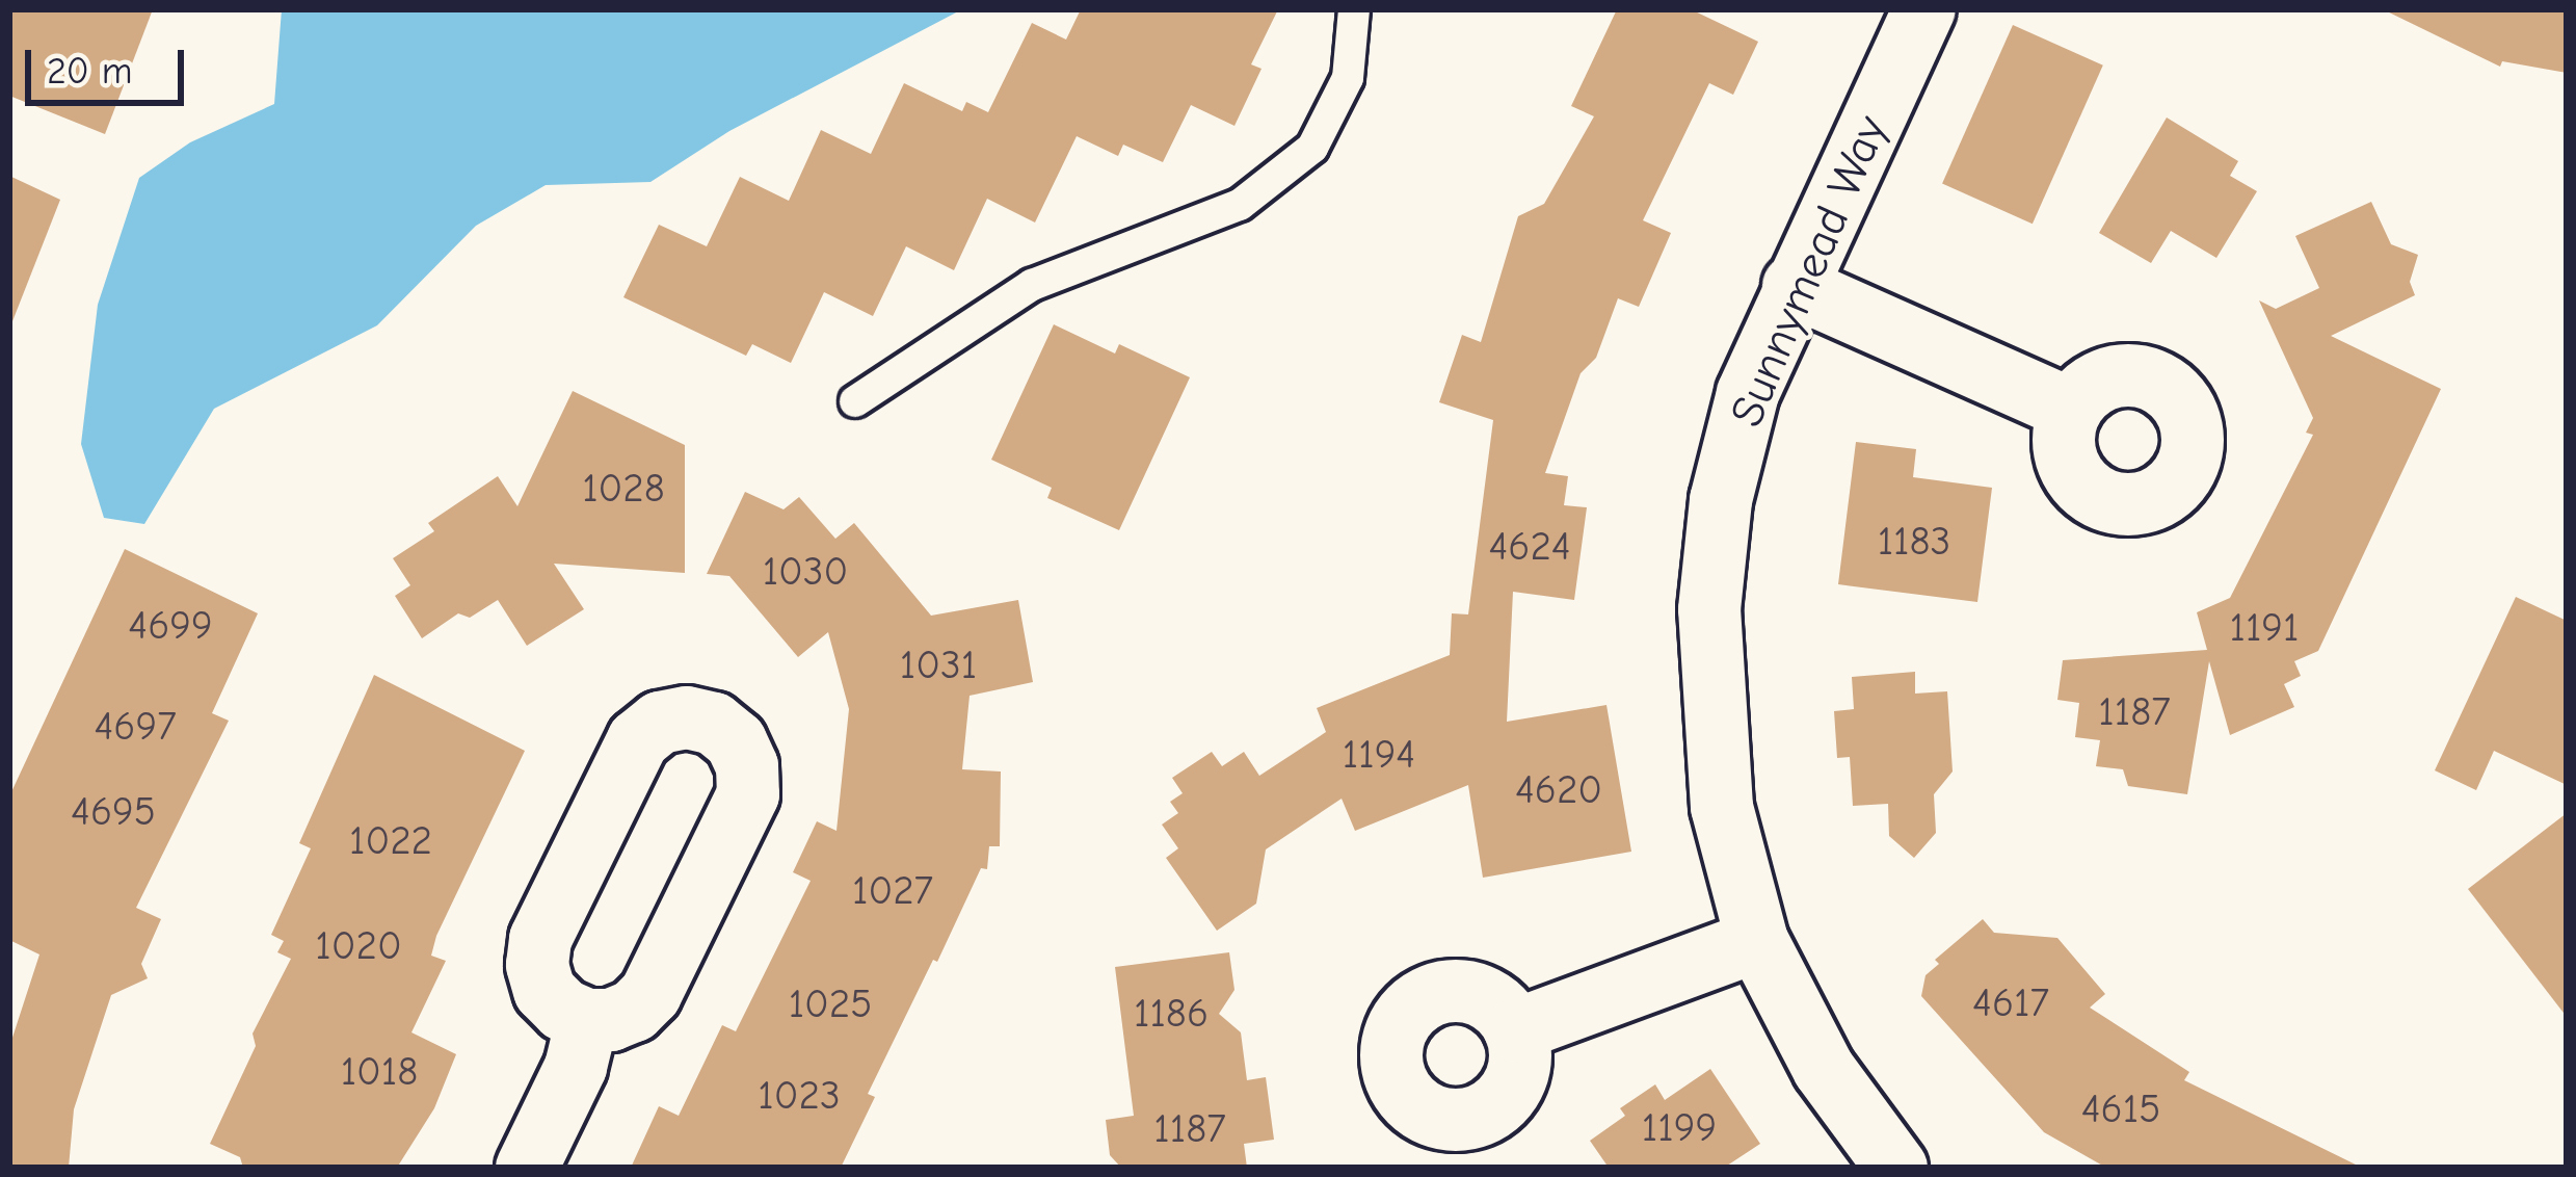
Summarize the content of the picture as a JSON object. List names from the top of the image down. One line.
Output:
{"streets":{"street":["Sunnymead Way"]},"house_numbers":["1028","1183","4624","1030","4699","1191","1031","1187","4697","1194","4620","4695","1022","1027","1020","4617","1025","1186","1018","1023","4615","1199","1187"],"scale_bar":"20 m"}
